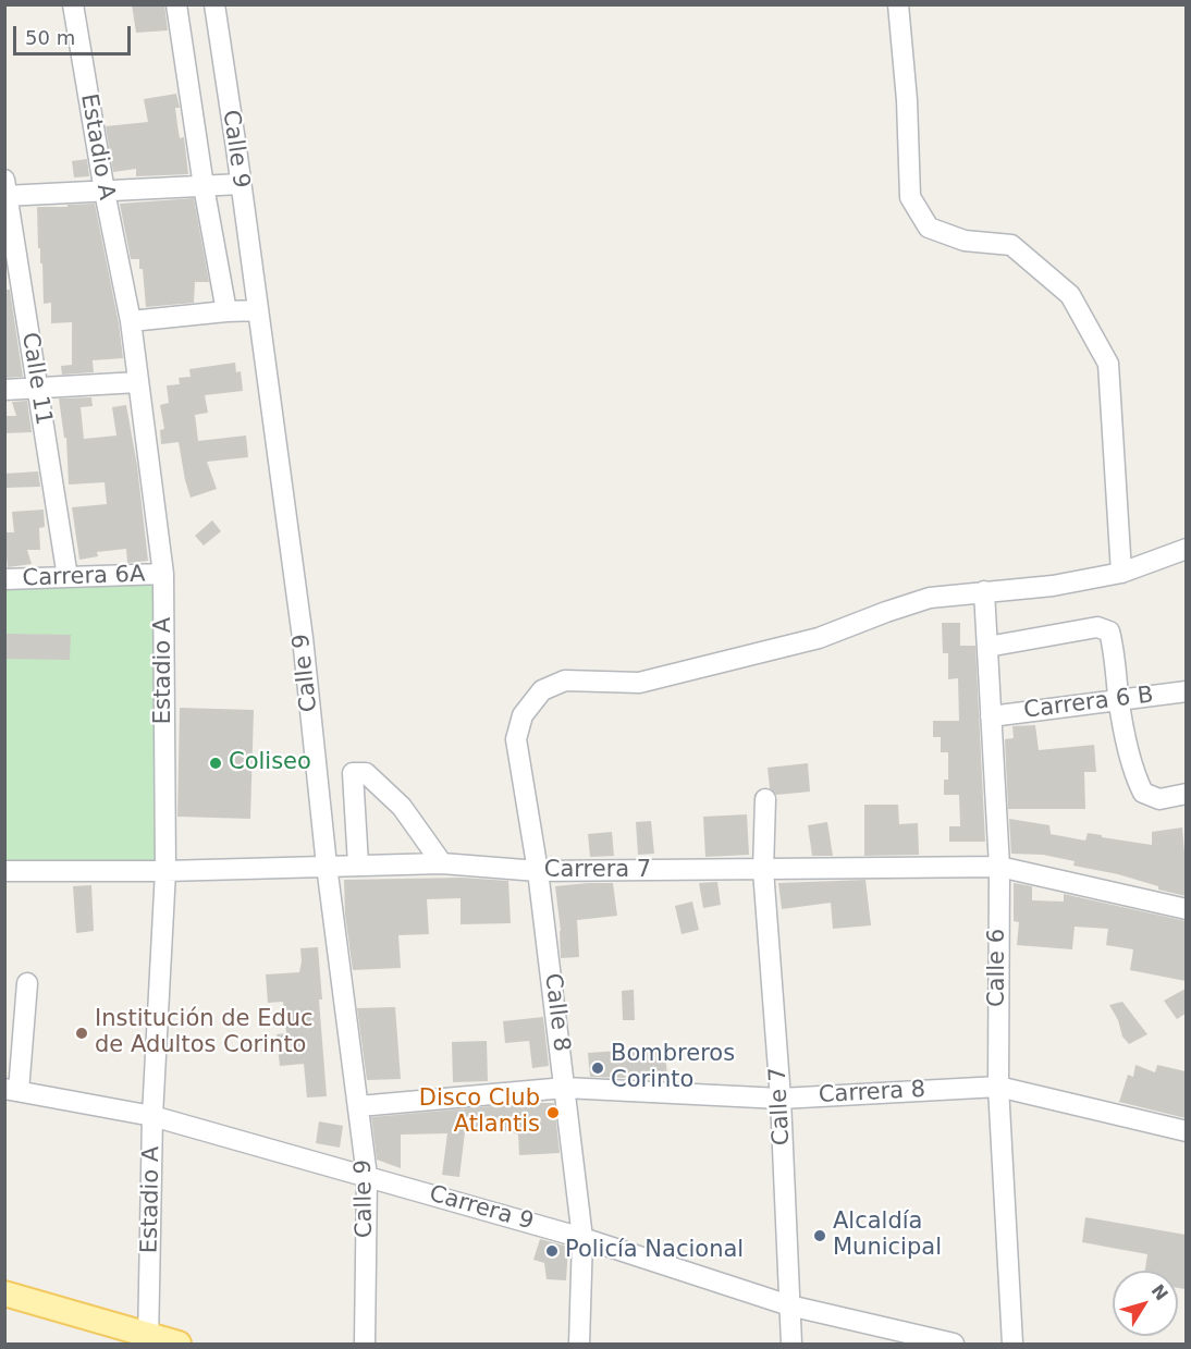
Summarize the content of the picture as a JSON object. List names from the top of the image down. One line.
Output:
{"streets":{"street":["Estadio A","Calle 9","Calle 11","Carrera 6A","Carrera 6 B","Carrera 7","Calle 6","Calle 8","Carrera 8","Calle 7","Carrera 9"]},"crossings":[["Estadio A","Carrera 6A"],["Estadio A","Carrera 7"],["Estadio A","Carrera 9"],["Calle 9","Carrera 7"],["Calle 9","Carrera 8"],["Calle 9","Carrera 9"],["Calle 11","Carrera 6A"],["Carrera 6 B","Calle 6"],["Carrera 7","Calle 6"],["Carrera 7","Calle 8"],["Carrera 7","Calle 7"],["Calle 6","Calle 8"],["Calle 6","Carrera 8"],["Calle 8","Carrera 8"],["Calle 8","Carrera 9"],["Carrera 8","Calle 7"],["Calle 7","Carrera 9"]],"places":["Coliseo","Institución de Educ de Adultos Corinto","Bombreros Corinto","Disco Club Atlantis","Alcaldía Municipal","Policía Nacional"],"scale_bar":"50 m","north":"top right"}
